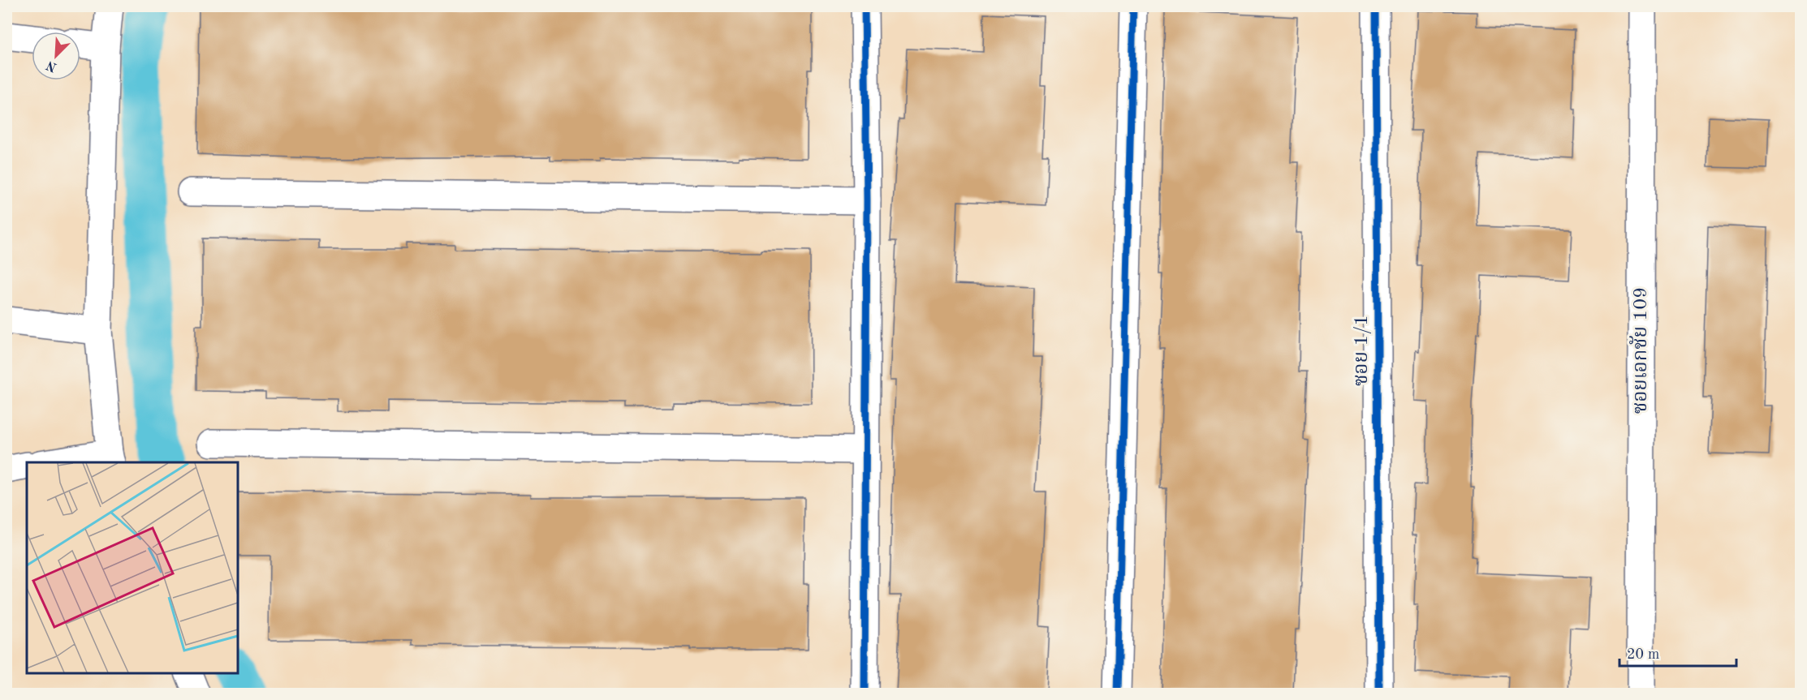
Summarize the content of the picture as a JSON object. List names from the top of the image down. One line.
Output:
{"streets":{"street":["ซอย 1/1","ซอยเอกชัย 109"]},"scale_bar":"20 m","north":"bottom left"}
